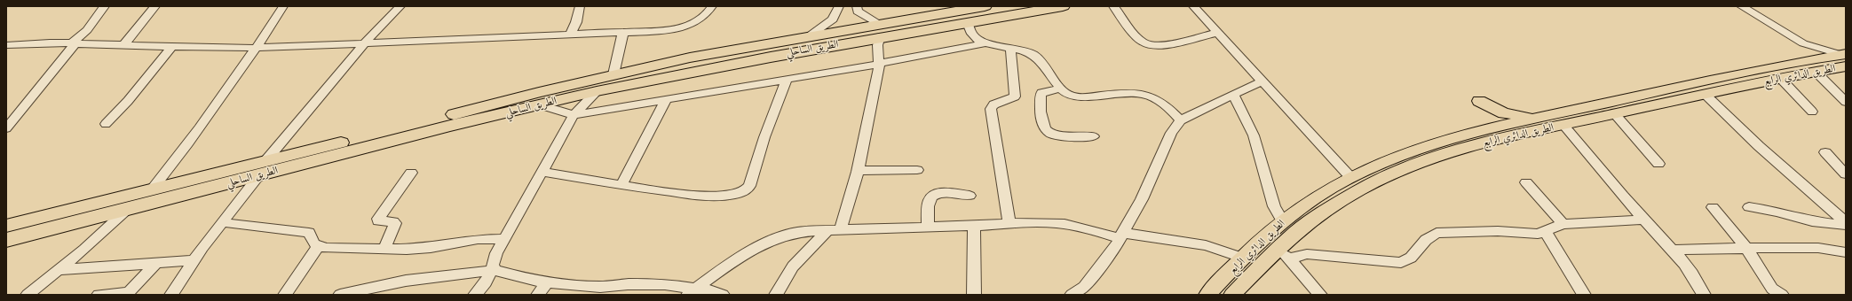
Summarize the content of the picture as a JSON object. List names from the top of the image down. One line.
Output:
{"streets":{"highway":["الطريق الساحلي"],"main road":["الطريق الدائري الرابع"]}}
